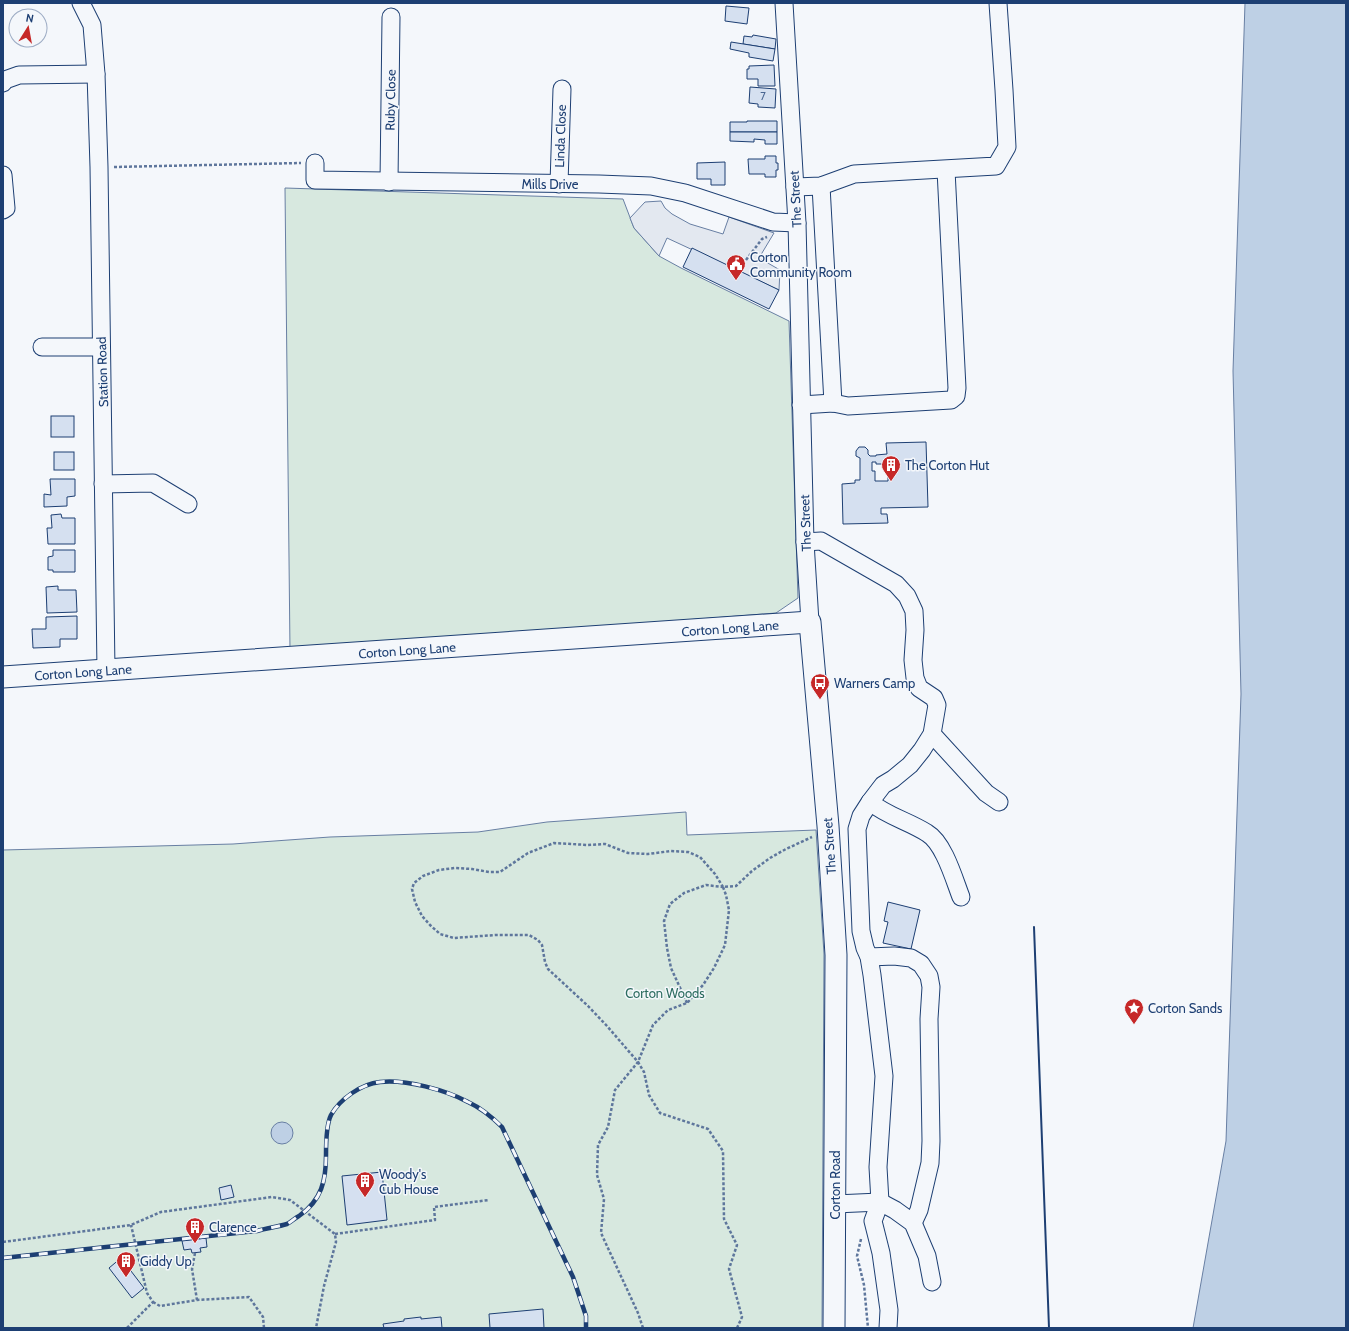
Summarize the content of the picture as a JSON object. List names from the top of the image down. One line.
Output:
{"streets":{"main road":["The Street","Corton Long Lane","Corton Road"],"street":["Ruby Close","Linda Close","Mills Drive","Station Road"]},"crossings":[["Ruby Close","Mills Drive"],["Linda Close","Mills Drive"],["Mills Drive","The Street"],["The Street","Corton Long Lane"],["The Street","Corton Road"],["Station Road","Corton Long Lane"]],"parks":["Corton Woods"],"places":{"public building":["Corton Community Room"],"building":["The Corton Hut","Woody's Cub House","Clarence","Giddy Up"],"bus stop":["Warners Camp"],"place":["Corton Sands"]},"house_numbers":["7"],"north":"top"}
